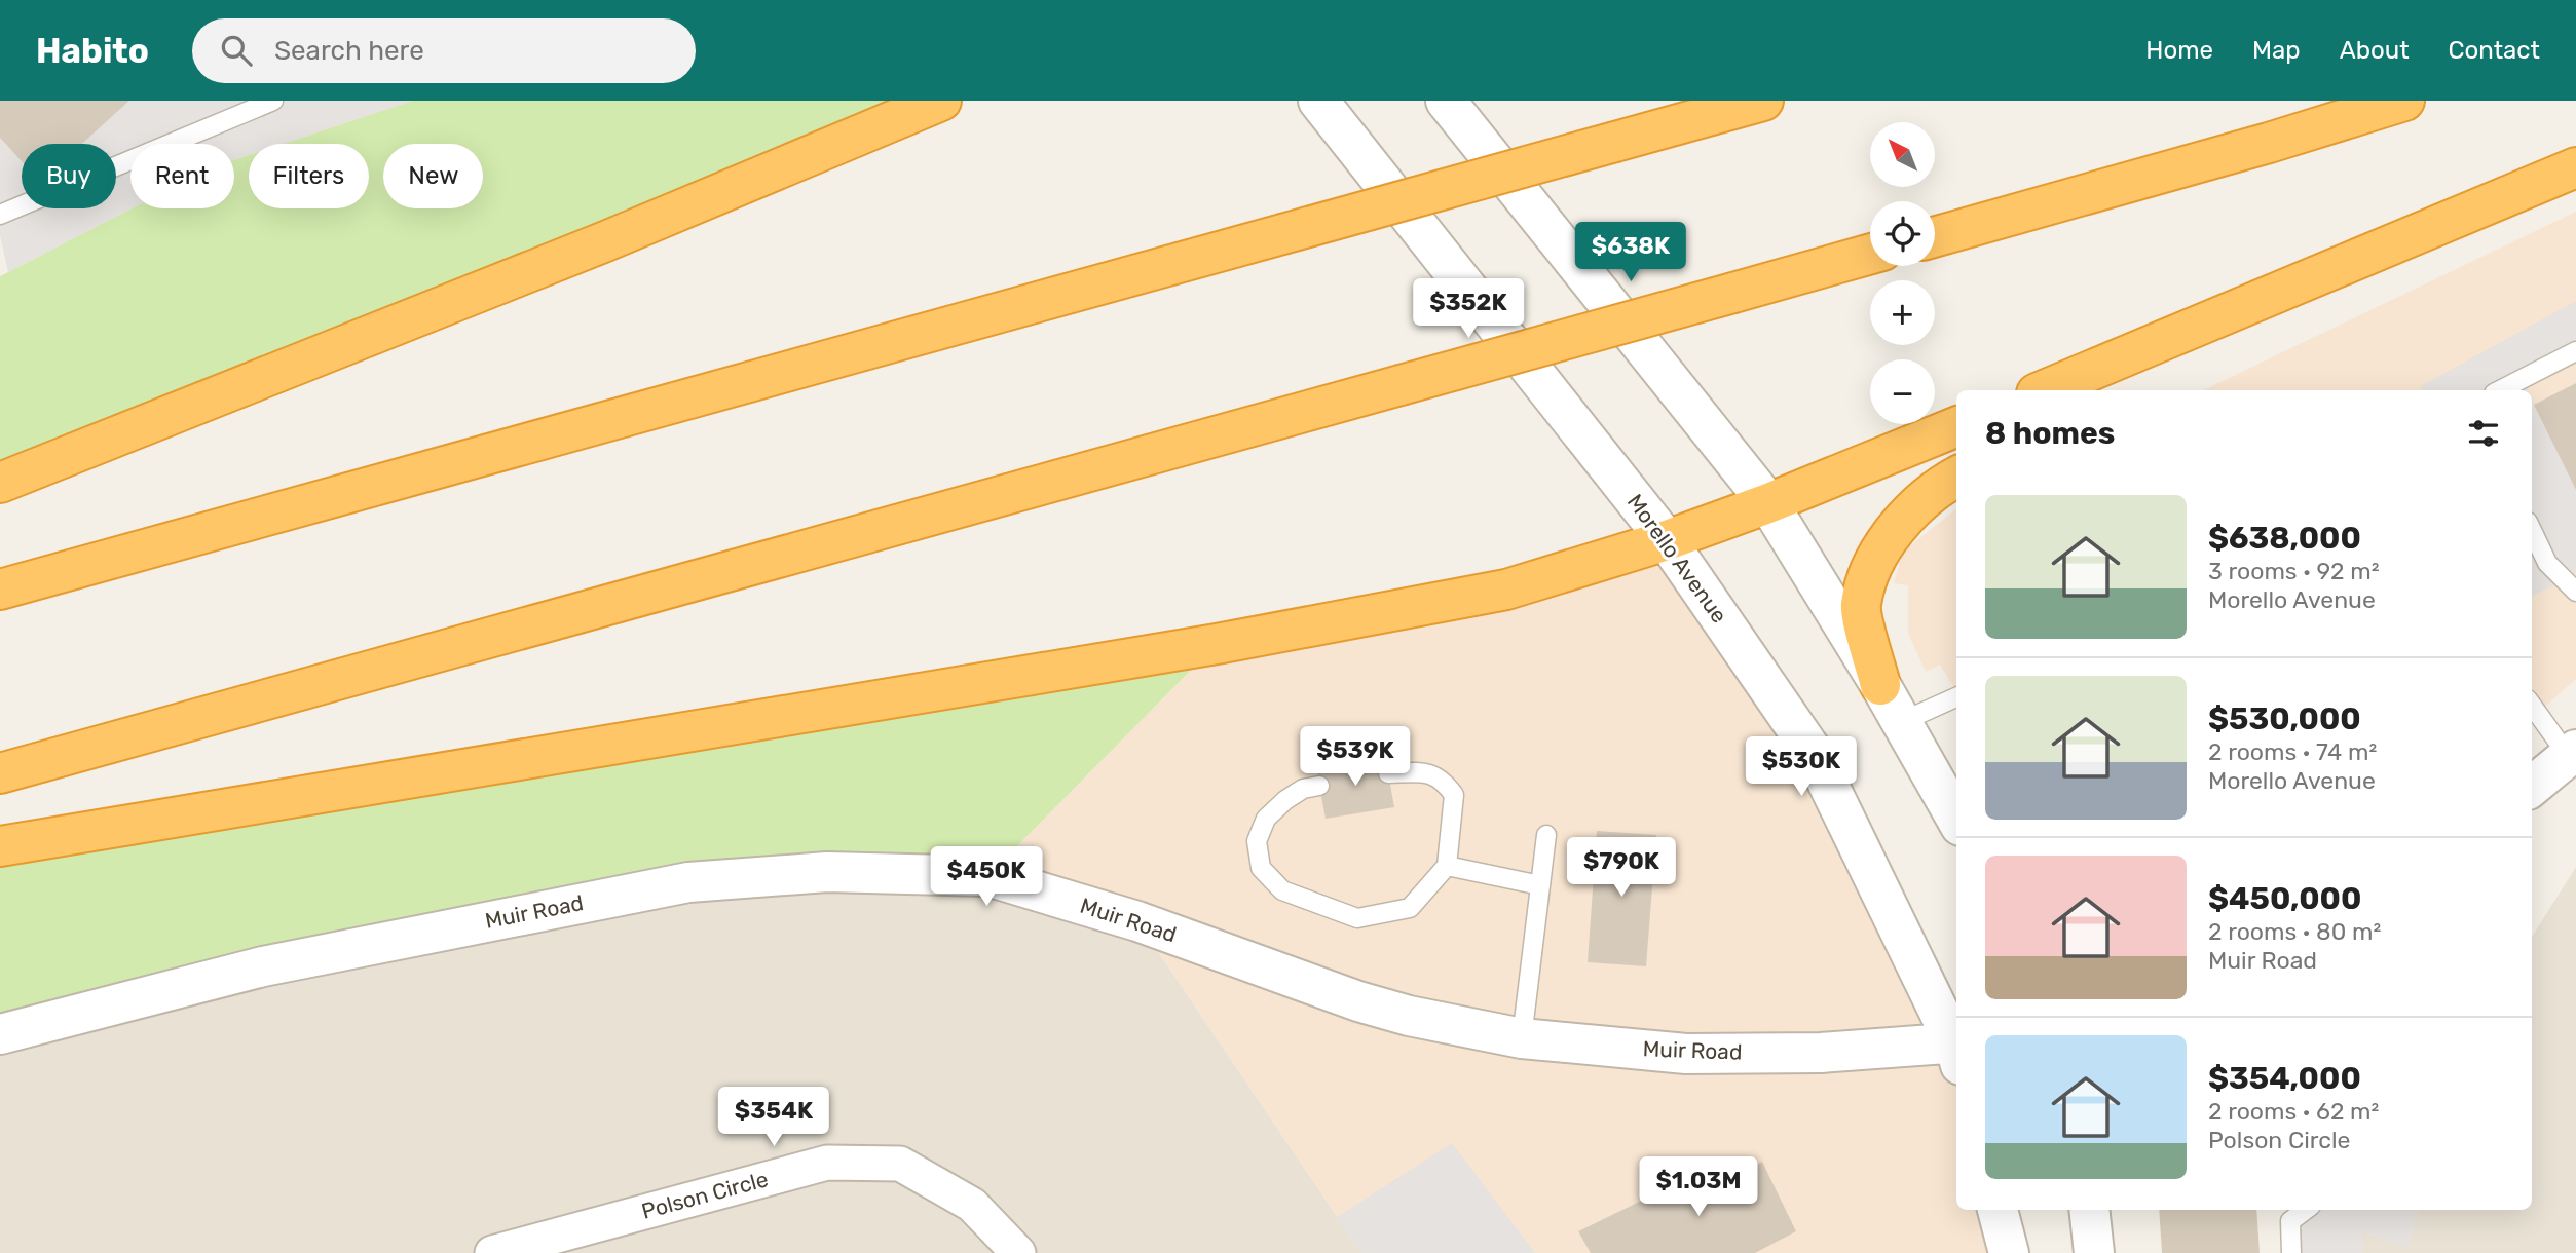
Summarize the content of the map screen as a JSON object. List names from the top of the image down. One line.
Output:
{"streets":{"street":["Morello Avenue","Muir Road","Polson Circle"]},"north":"top left","page":{"header":"Habito","search":"Search here","nav":["Home","Map","About","Contact"],"map_buttons":["+","−"],"chip":["Buy","Rent","Filters","New"],"price":["$638K","$352K","$539K","$530K","$790K","$450K","$354K","$1.03M"],"heading":"8 homes","list":[{"name":"$638,000","note":"3 rooms · 92 m² · Morello Avenue"},{"name":"$530,000","note":"2 rooms · 74 m² · Morello Avenue"},{"name":"$450,000","note":"2 rooms · 80 m² · Muir Road"},{"name":"$354,000","note":"2 rooms · 62 m² · Polson Circle"}]}}
